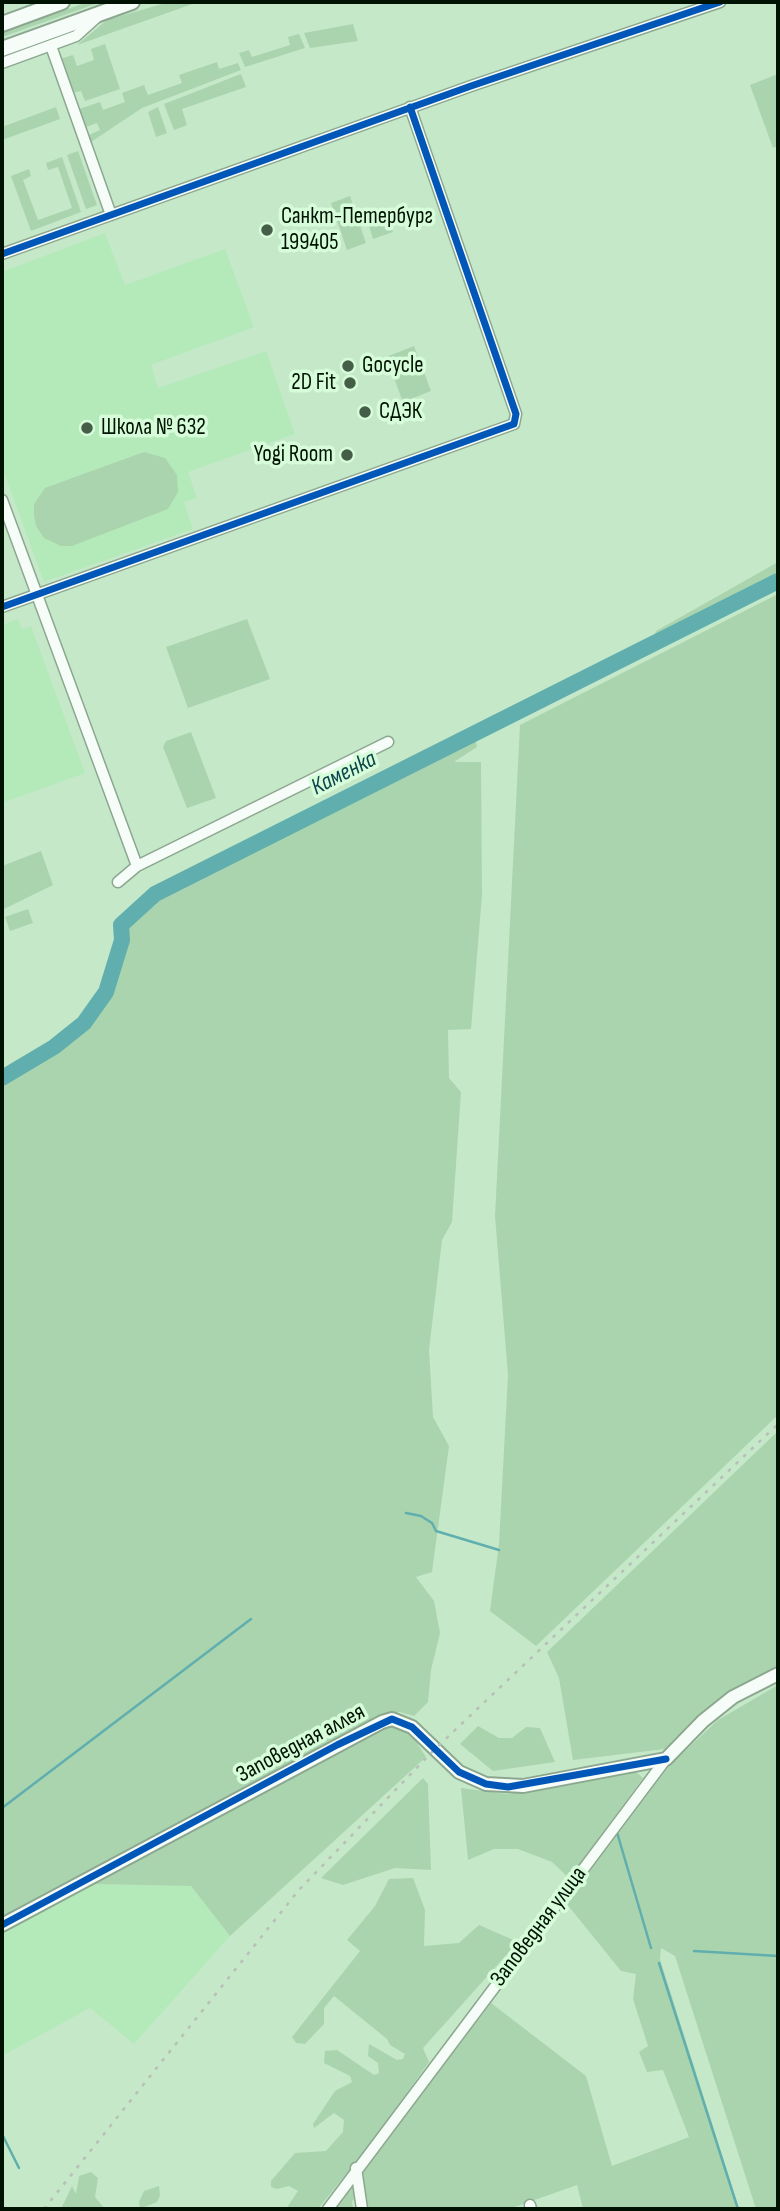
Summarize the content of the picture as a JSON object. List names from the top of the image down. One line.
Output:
{"streets":{"street":["Заповедная аллея","Заповедная улица"]},"crossings":[["Заповедная аллея","Заповедная улица"]],"water":["Каменка"],"places":["Санкт-Петербург 199405","Gocycle","2D Fit","СДЭК","Школа № 632","Yogi Room"]}
